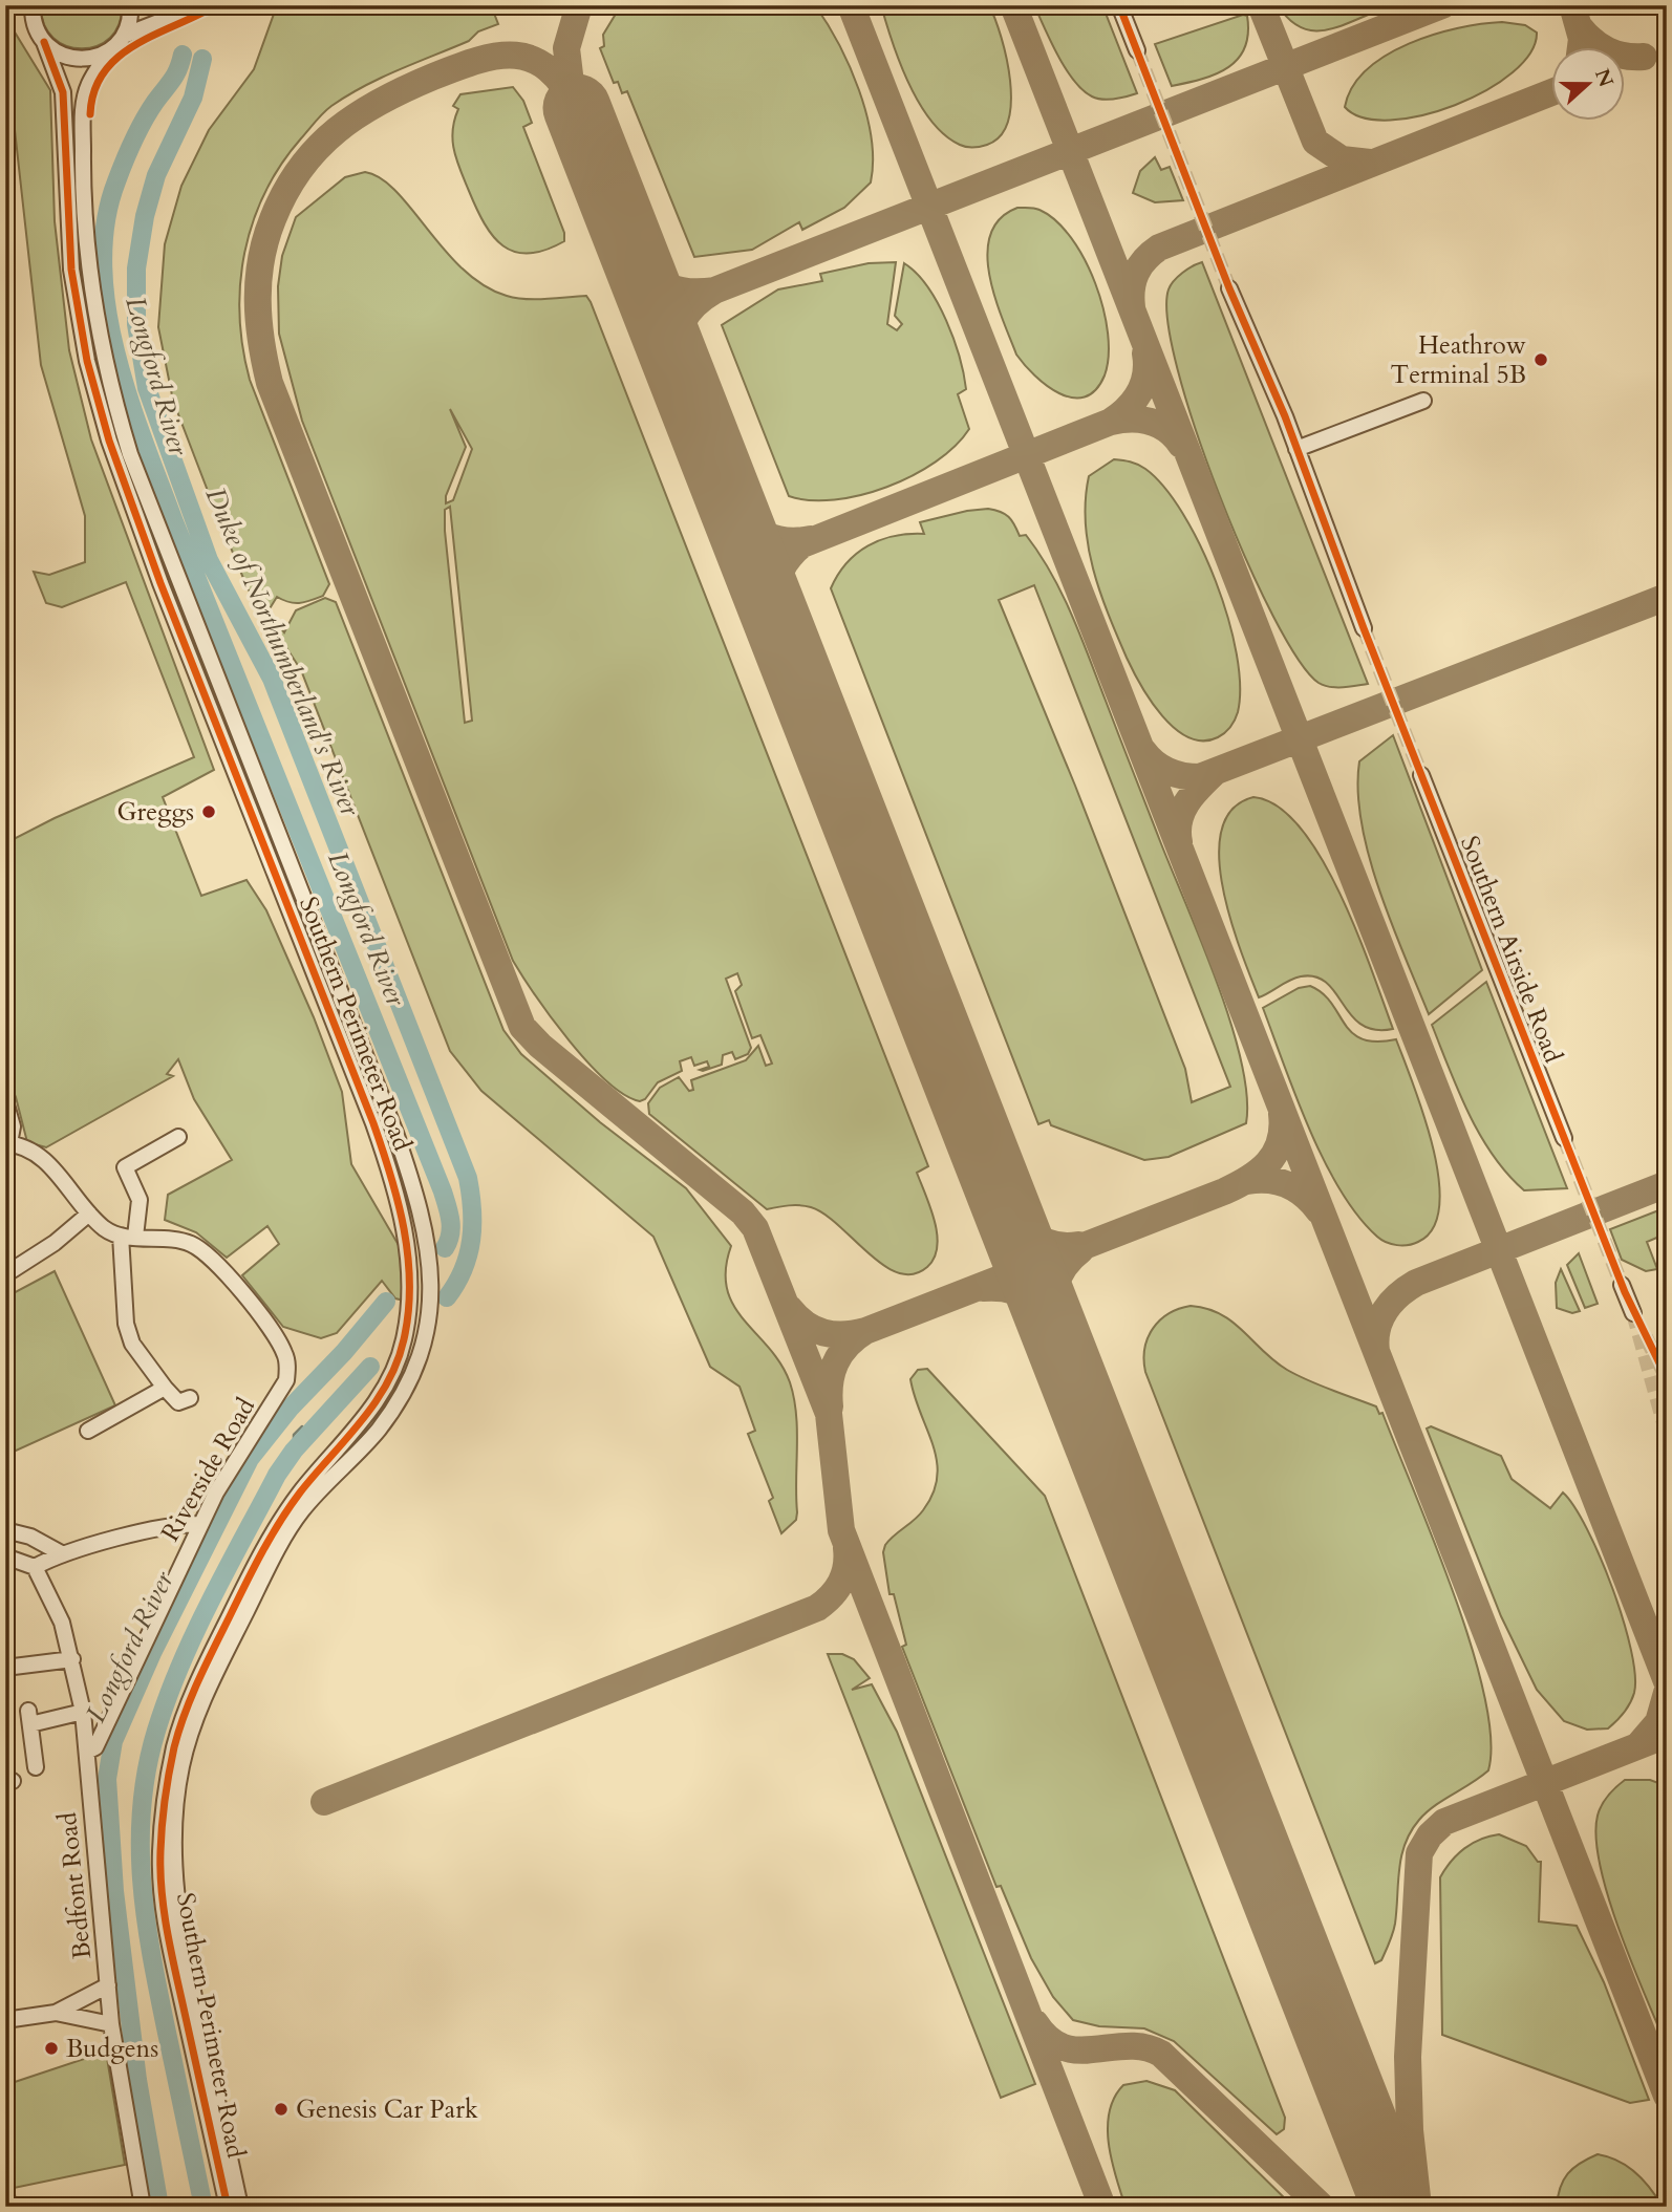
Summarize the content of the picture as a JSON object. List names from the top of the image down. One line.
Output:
{"streets":{"street":["Southern Airside Road","Southern Perimeter Road","Riverside Road","Bedfont Road"]},"crossings":[["Riverside Road","Bedfont Road"]],"water":["Longford River","Duke of Northumberland's River"],"places":["Heathrow Terminal 5B","Greggs","Budgens","Genesis Car Park"],"north":"right"}
